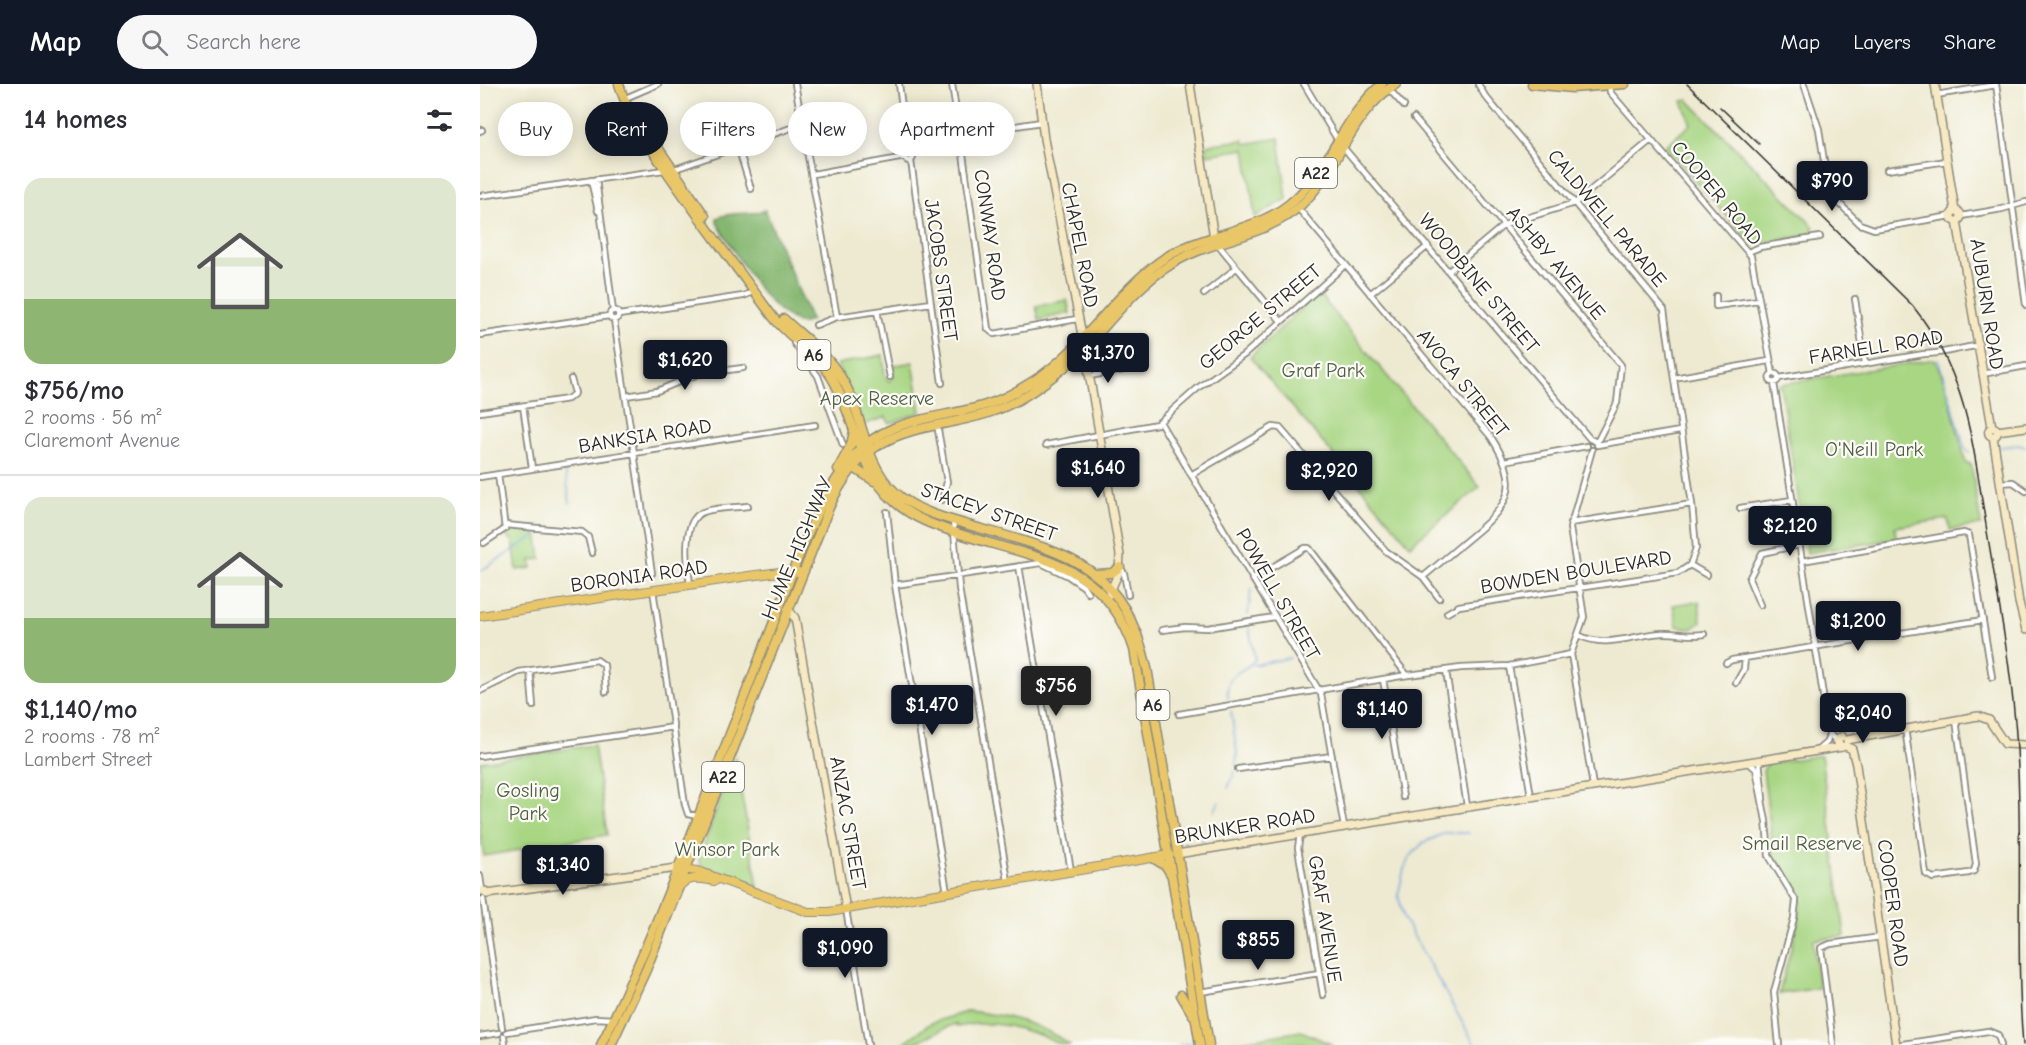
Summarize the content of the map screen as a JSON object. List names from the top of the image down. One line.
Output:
{"streets":{"highway":["A22","A6","STACEY STREET","HUME HIGHWAY"],"main road":["COOPER ROAD","CHAPEL ROAD","AUBURN ROAD","BORONIA ROAD","ANZAC STREET","BRUNKER ROAD"],"street":["CALDWELL PARADE","CONWAY ROAD","ASHBY AVENUE","JACOBS STREET","WOODBINE STREET","GEORGE STREET","FARNELL ROAD","AVOCA STREET","BANKSIA ROAD","BOWDEN BOULEVARD","POWELL STREET","GRAF AVENUE"]},"crossings":[["CALDWELL PARADE","BOWDEN BOULEVARD"],["CONWAY ROAD","CHAPEL ROAD"],["CHAPEL ROAD","GEORGE STREET"],["CHAPEL ROAD","HUME HIGHWAY"],["WOODBINE STREET","HUME HIGHWAY"],["AUBURN ROAD","FARNELL ROAD"],["GEORGE STREET","AVOCA STREET"],["GEORGE STREET","POWELL STREET"],["A6","STACEY STREET"],["A6","BRUNKER ROAD"],["AVOCA STREET","HUME HIGHWAY"],["STACEY STREET","HUME HIGHWAY"],["HUME HIGHWAY","BORONIA ROAD"],["HUME HIGHWAY","ANZAC STREET"],["HUME HIGHWAY","BRUNKER ROAD"],["POWELL STREET","BRUNKER ROAD"],["ANZAC STREET","BRUNKER ROAD"],["BRUNKER ROAD","GRAF AVENUE"]],"parks":["Graf Park","Apex Reserve","O'Neill Park","Gosling Park","Smail Reserve","Winsor Park"],"page":{"header":"Map","search":"Search here","nav":["Map","Layers","Share"],"heading":"14 homes","chip":["Buy","Rent","Filters","New","Apartment"],"list":[{"name":"$756/mo","note":"2 rooms · 56 m² · Claremont Avenue"},{"name":"$1,140/mo","note":"2 rooms · 78 m² · Lambert Street"}],"price":["$790","$1,370","$1,620","$1,640","$2,920","$2,120","$1,200","$756","$1,470","$1,140","$2,040","$1,340","$855","$1,090"]}}
